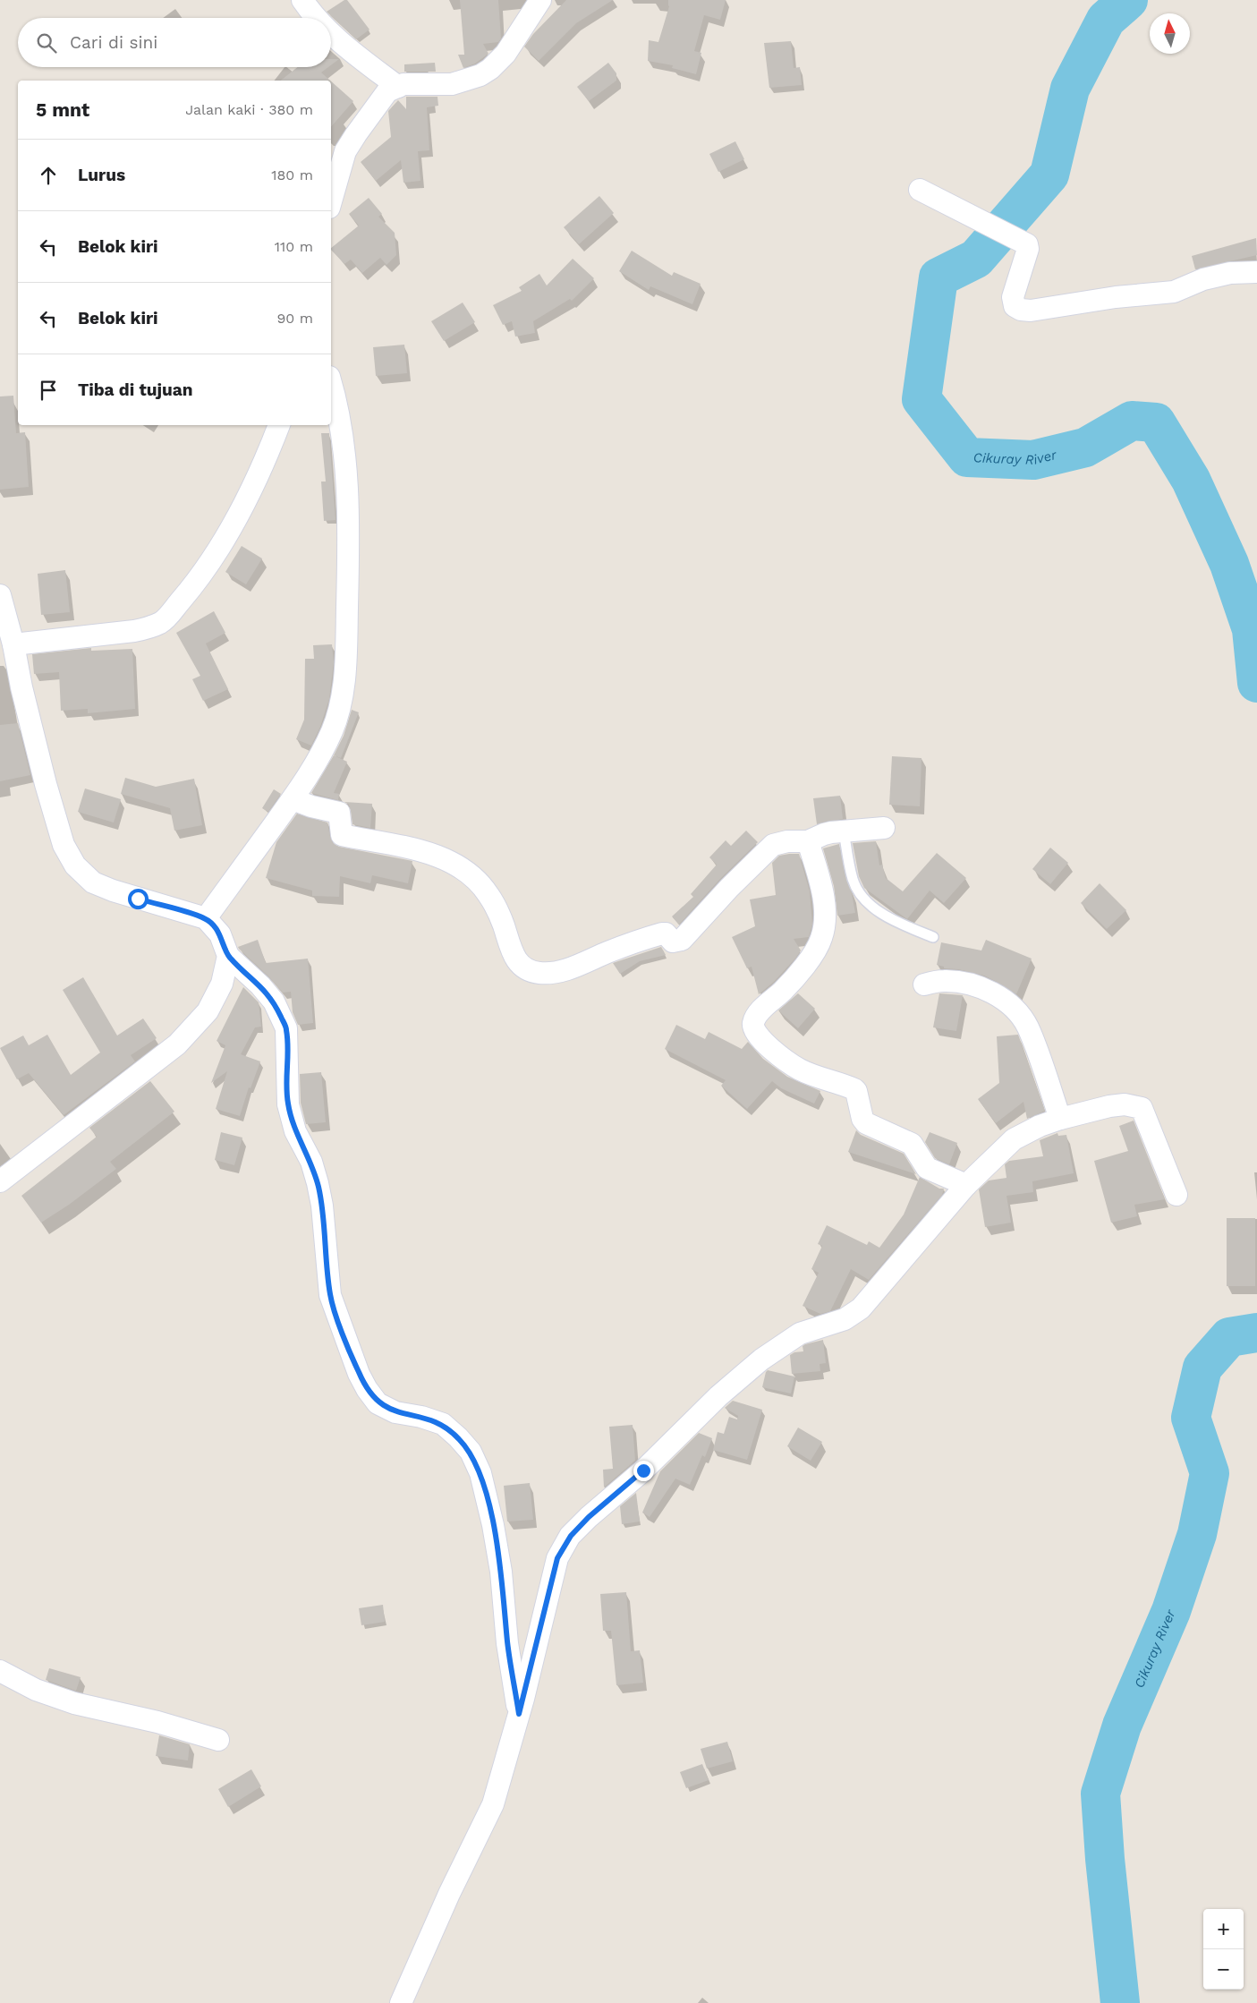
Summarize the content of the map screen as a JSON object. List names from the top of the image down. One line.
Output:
{"water":["Cikuray River"],"north":"top","page":{"search":"Cari di sini","heading":["5 mnt","Jalan kaki · 380 m"],"list":[["Lurus","180 m"],["Belok kiri","110 m"],["Belok kiri","90 m"],"Tiba di tujuan"],"map_buttons":["+","−"]}}
